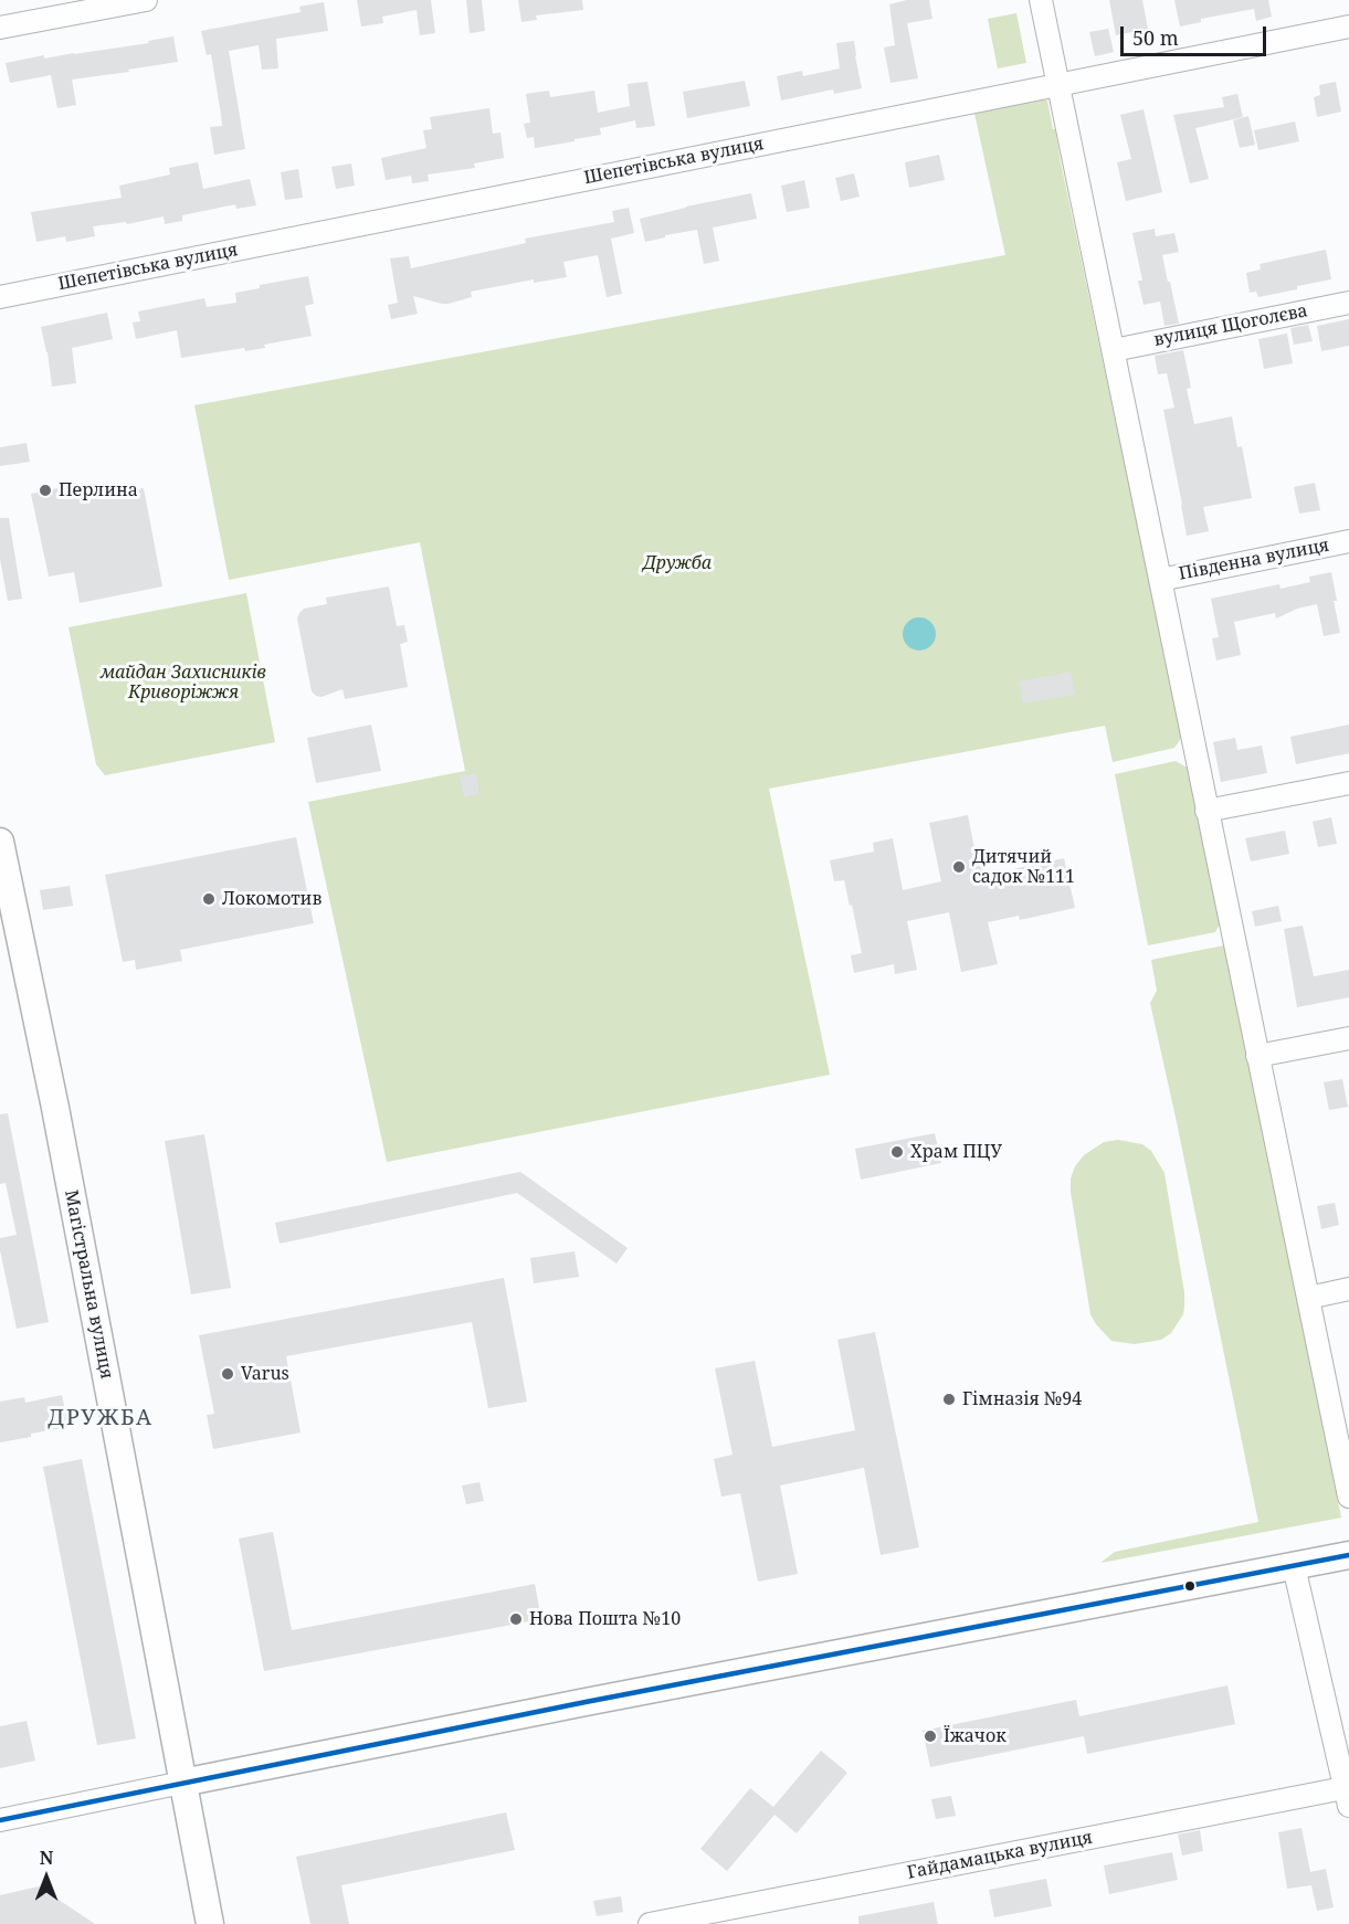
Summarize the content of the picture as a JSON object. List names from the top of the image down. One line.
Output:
{"streets":{"street":["Шепетівська вулиця","вулиця Щоголєва","Південна вулиця","Магістральна вулиця","Гайдамацька вулиця"]},"districts":["ДРУЖБА"],"parks":["Дружба","майдан Захисників Криворіжжя"],"places":["Перлина","Дитячий садок №111","Локомотив","Храм ПЦУ","Varus","Гімназія №94","Нова Пошта №10","Їжачок"],"scale_bar":"50 m","north":"top"}
